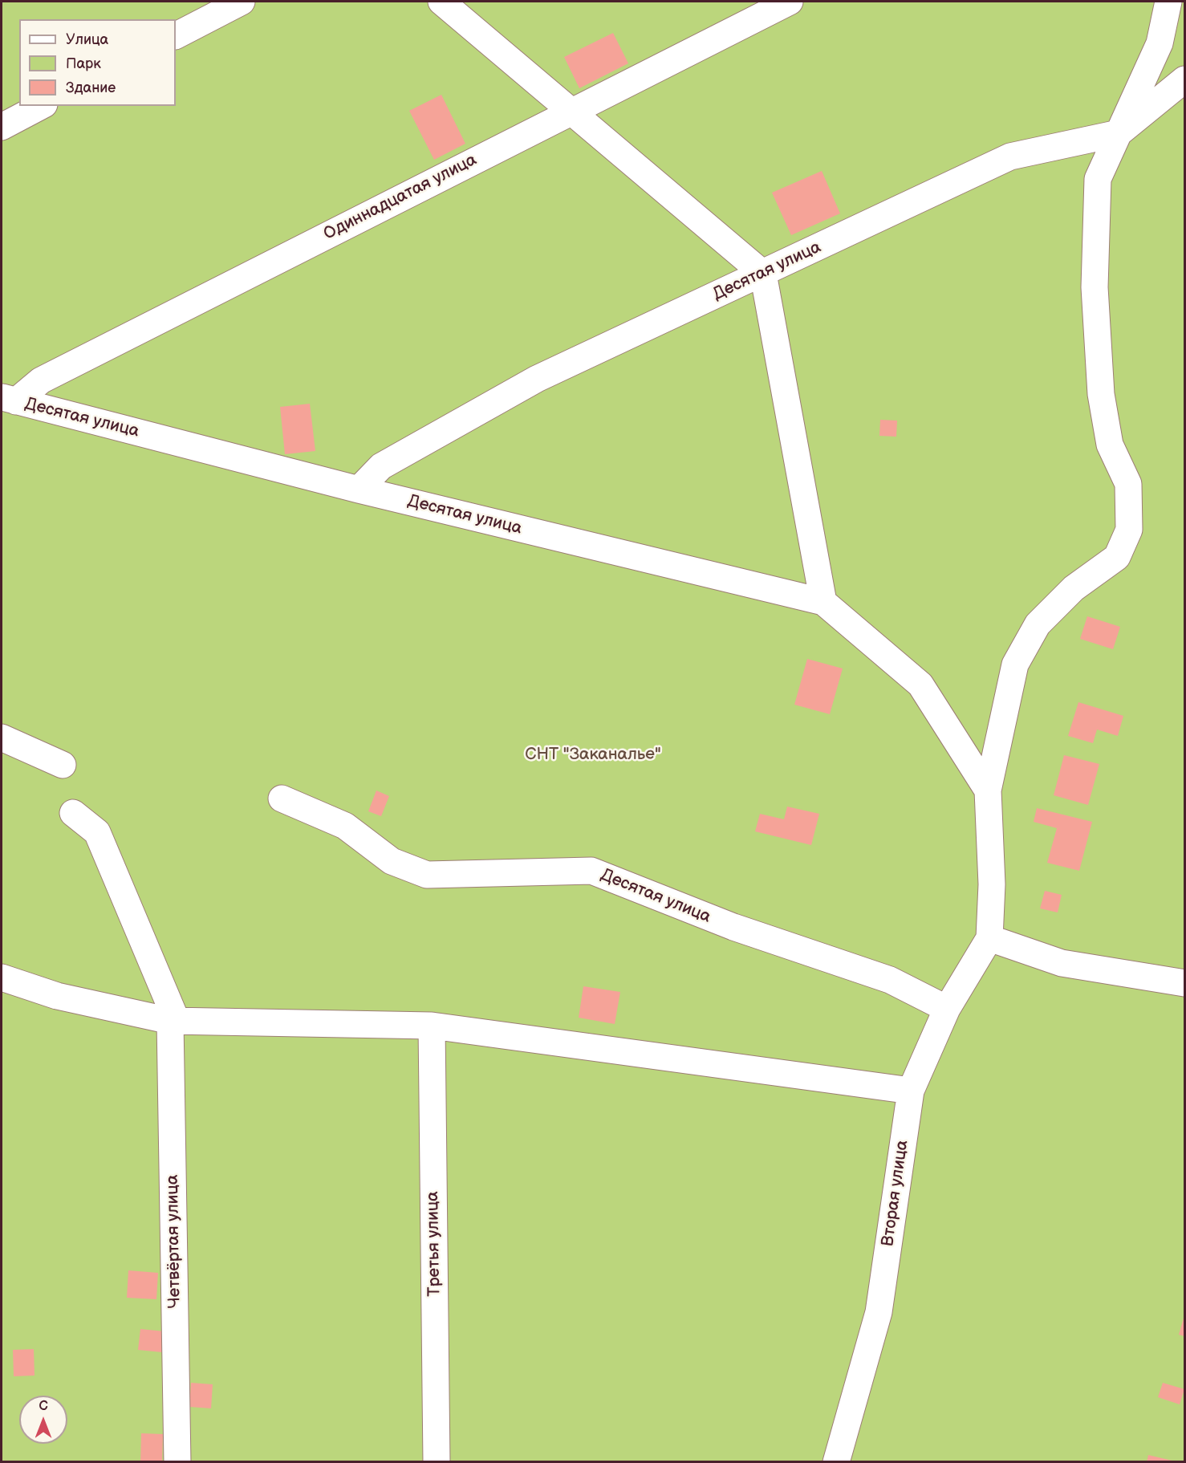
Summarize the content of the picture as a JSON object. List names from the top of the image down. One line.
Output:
{"streets":{"street":["Одиннадцатая улица","Десятая улица","Вторая улица","Четвёртая улица","Третья улица"]},"crossings":[["Одиннадцатая улица","Десятая улица"],["Десятая улица","Вторая улица"]],"parks":["СНТ \"Заканалье\""],"legend":["Улица","Парк","Здание"],"north":"top"}
